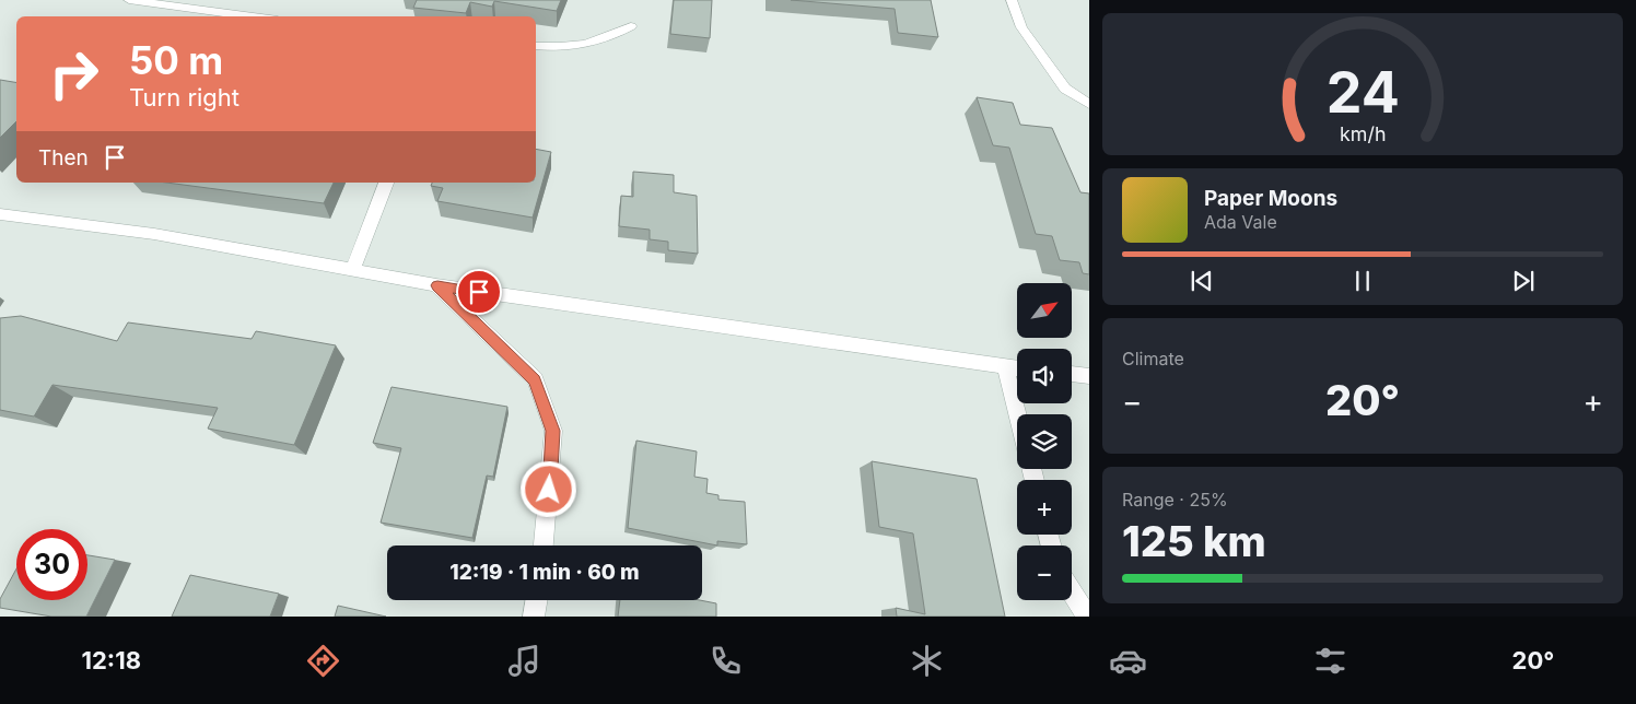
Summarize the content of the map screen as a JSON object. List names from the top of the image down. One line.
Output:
{"north":"top right","page":{"turn":["50 m","Turn right"],"then":"Then","song":["Paper Moons","Ada Vale"],"map_buttons":["+","−"],"tile":["Climate",["Range · 25%","125 km"]],"heat":["−","20°","+"],"limit":"30","trip":"12:19 · 1 min · 60 m","tabs":["12:18","20°"],"gauge":["24","km/h"]}}
